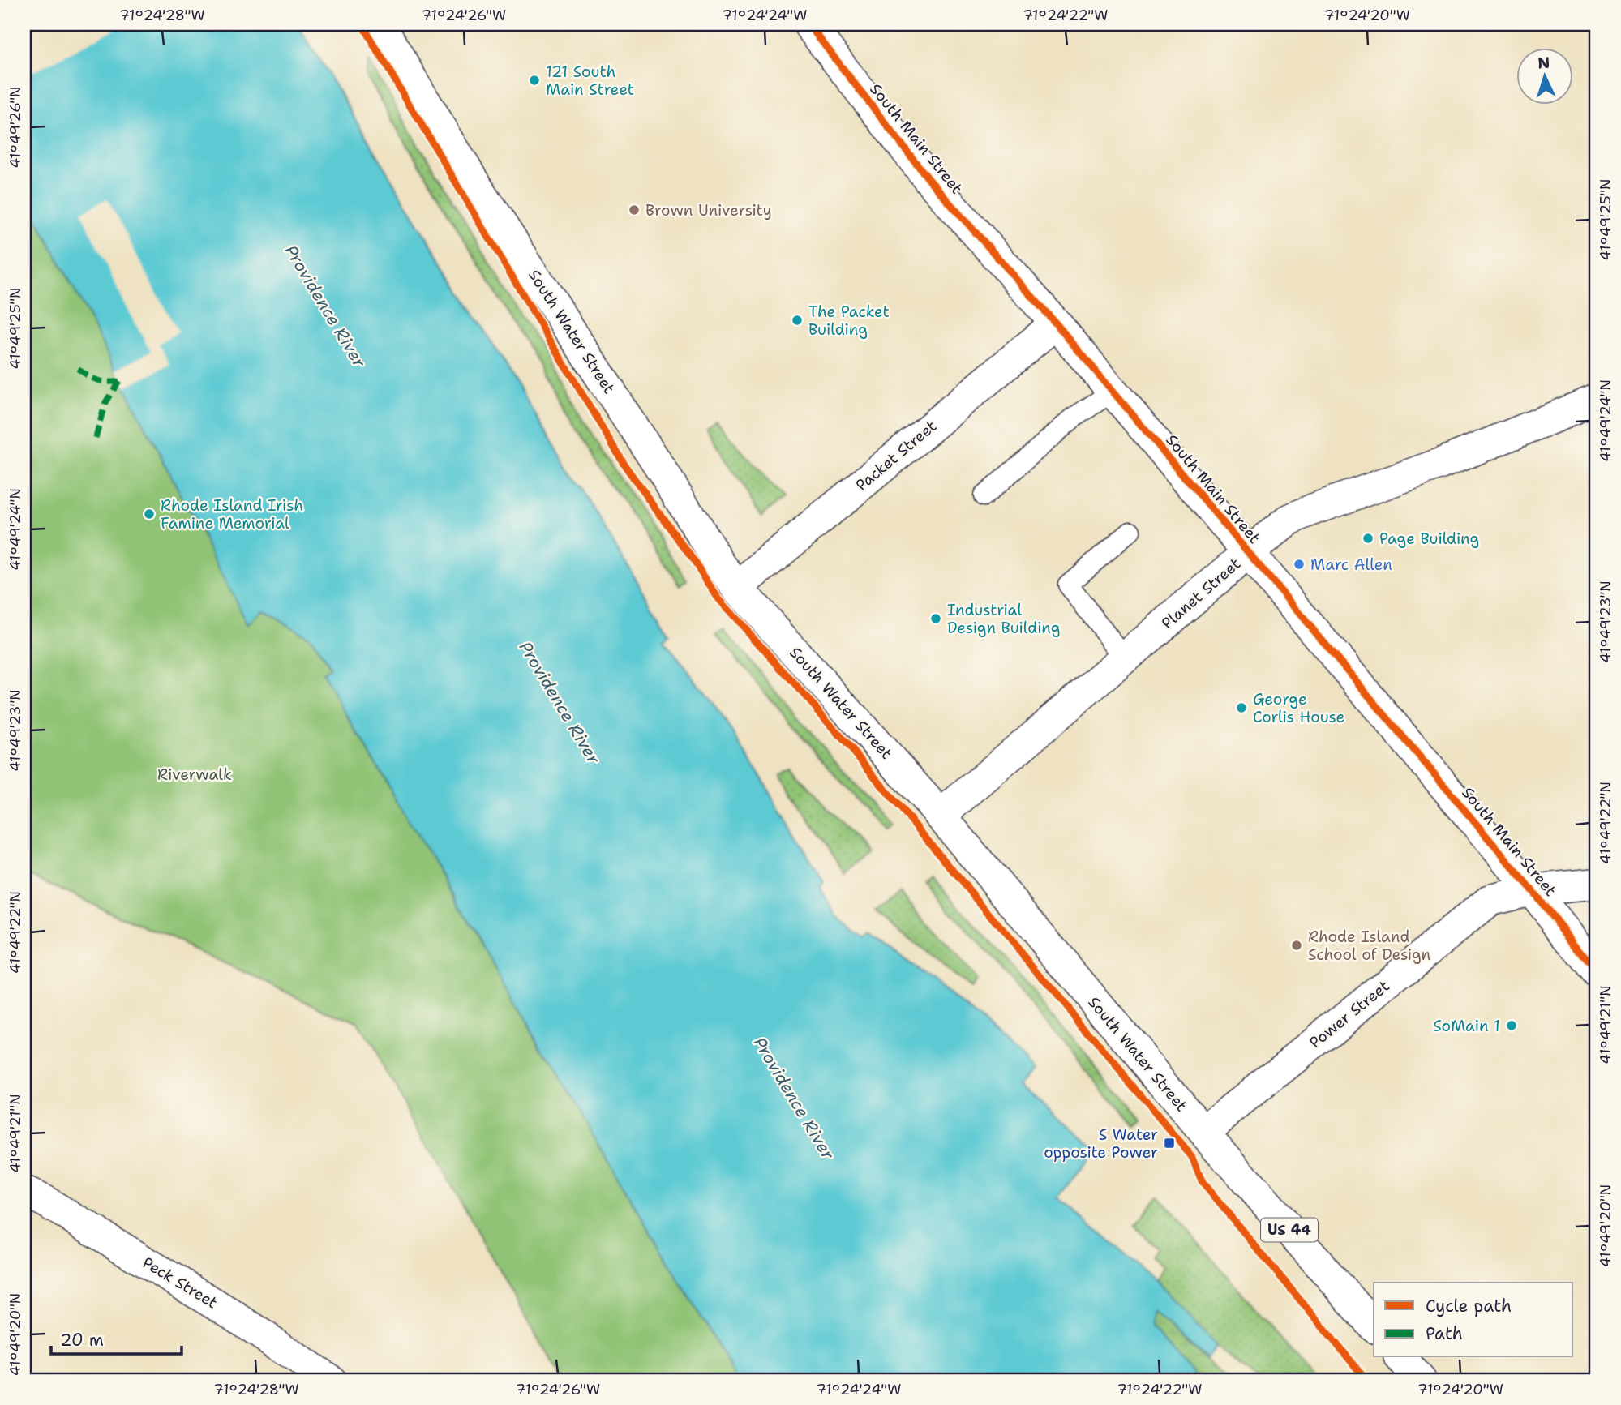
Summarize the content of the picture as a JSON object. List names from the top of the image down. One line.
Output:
{"streets":{"main road":["South Main Street","South Water Street","Packet Street","Planet Street","Power Street","US 44","Peck Street"]},"crossings":[["South Main Street","Packet Street"],["South Main Street","Planet Street"],["South Main Street","Power Street"],["South Water Street","Packet Street"],["South Water Street","Planet Street"],["South Water Street","Power Street"]],"water":["Providence River"],"parks":["Riverwalk"],"places":{"other":["121 South Main Street","Brown University","The Packet Building","Rhode Island Irish Famine Memorial","Page Building","Marc Allen","Industrial Design Building","George Corlis House","Rhode Island School of Design","SoMain 1"],"transit":["S Water opposite Power"]},"legend":["Cycle path","Path"],"scale_bar":"20 m","north":"top","coordinates":["71°24'28\"W","71°24'26\"W","71°24'24\"W","71°24'22\"W","71°24'20\"W","41°49'26\"N","41°49'25\"N","41°49'24\"N","41°49'23\"N","41°49'22\"N","41°49'21\"N","41°49'20\"N"]}
